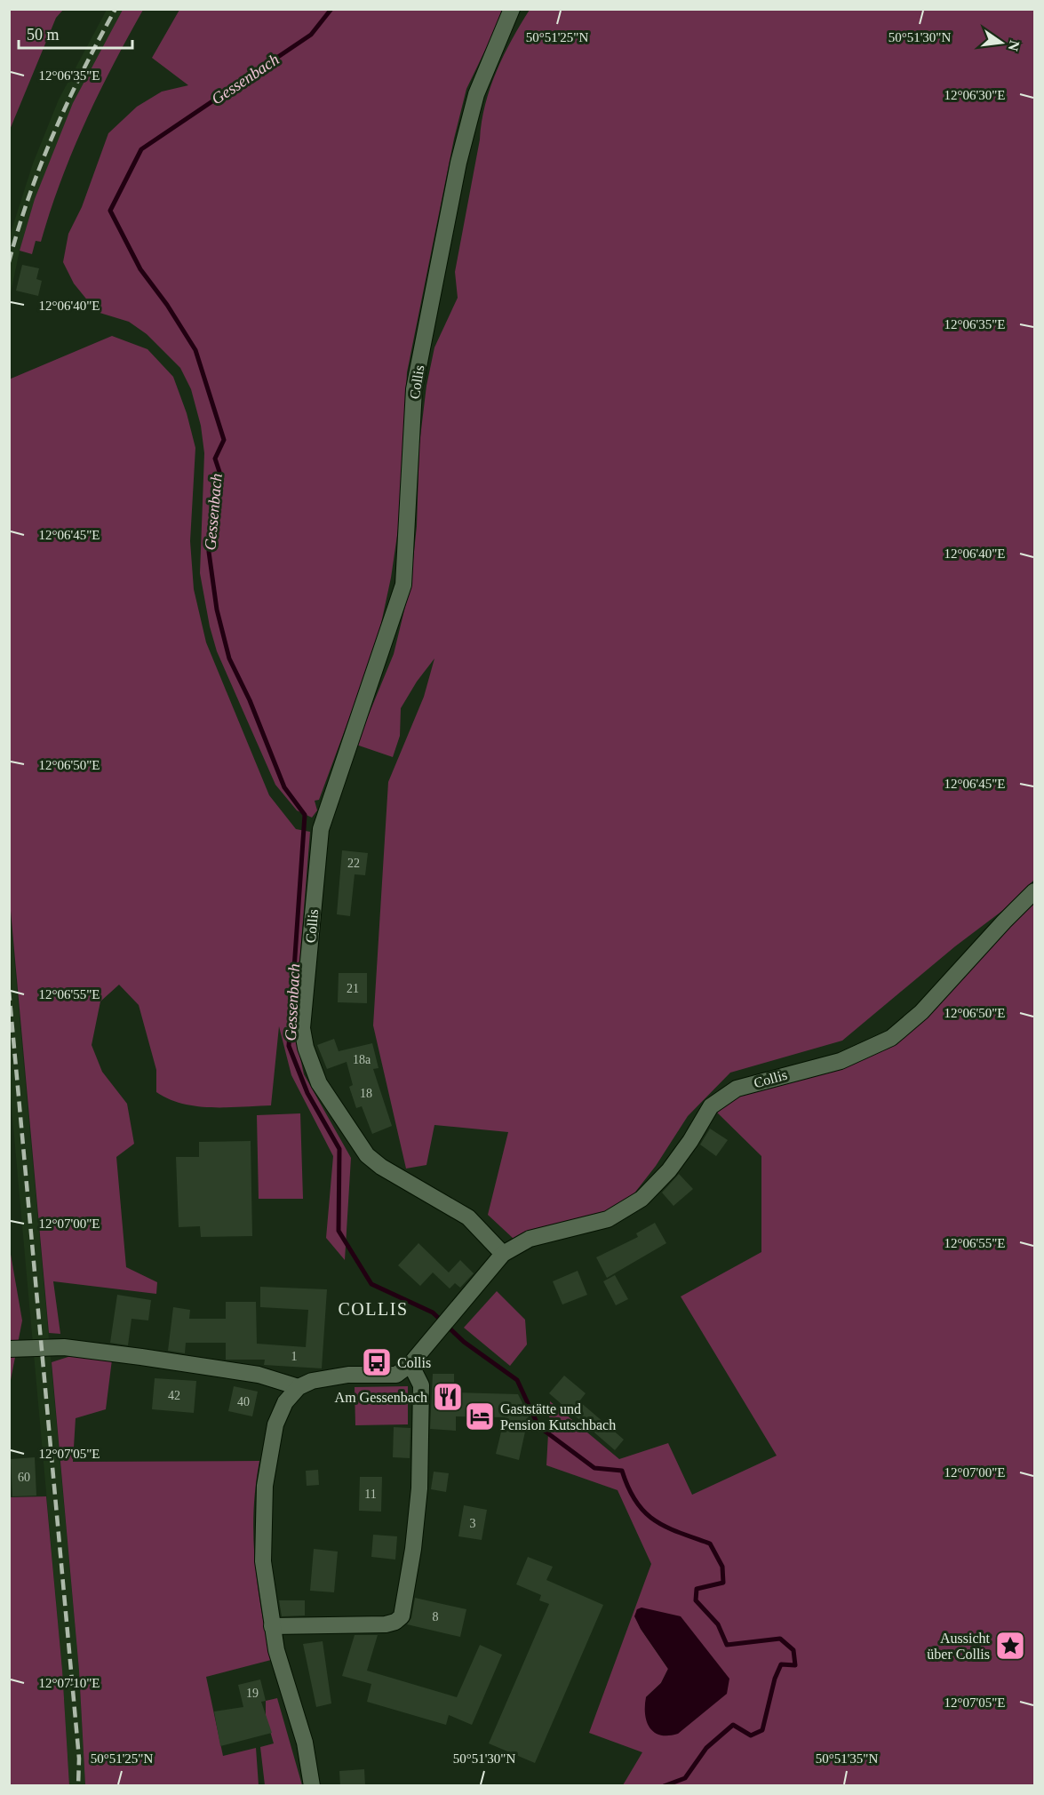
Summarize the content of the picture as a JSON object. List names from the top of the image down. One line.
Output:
{"streets":{"street":["Collis"]},"districts":["COLLIS"],"water":["Gessenbach"],"places":{"bus stop":["Collis"],"restaurant":["Am Gessenbach"],"hotel":["Gaststätte und Pension Kutschbach"],"place":["Aussicht über Collis"]},"house_numbers":["22","21","18a","18","1","42","40","60","11","3","8","19"],"scale_bar":"50 m","north":"right","coordinates":["50°51'25\"N","50°51'30\"N","12°06'35\"E","12°06'30\"E","12°06'40\"E","12°06'45\"E","12°06'50\"E","12°06'55\"E","12°07'00\"E","12°07'05\"E","12°07'10\"E","50°51'35\"N"]}
